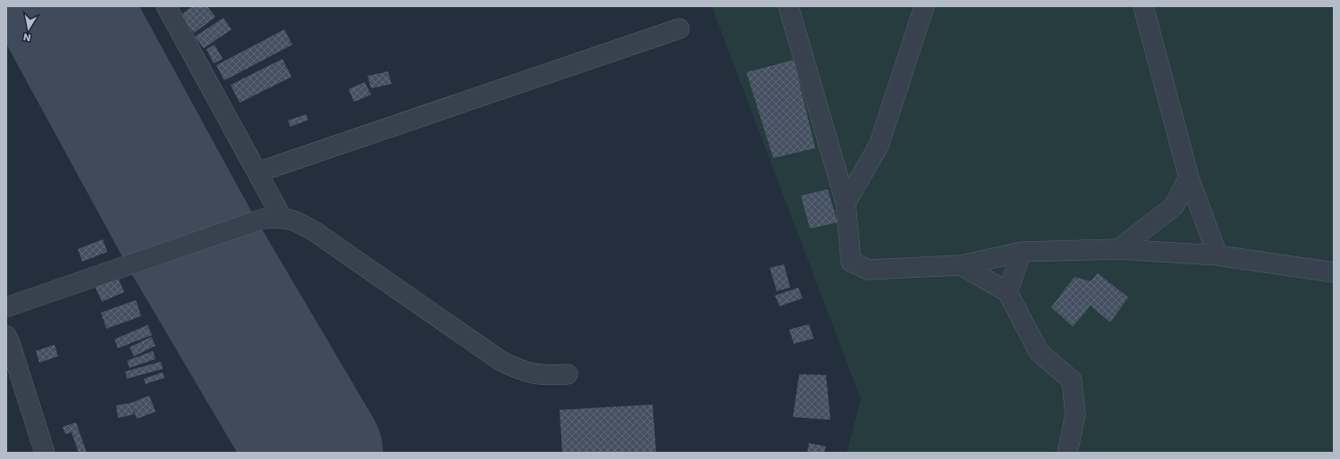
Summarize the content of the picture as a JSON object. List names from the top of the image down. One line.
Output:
{"north":"bottom"}
